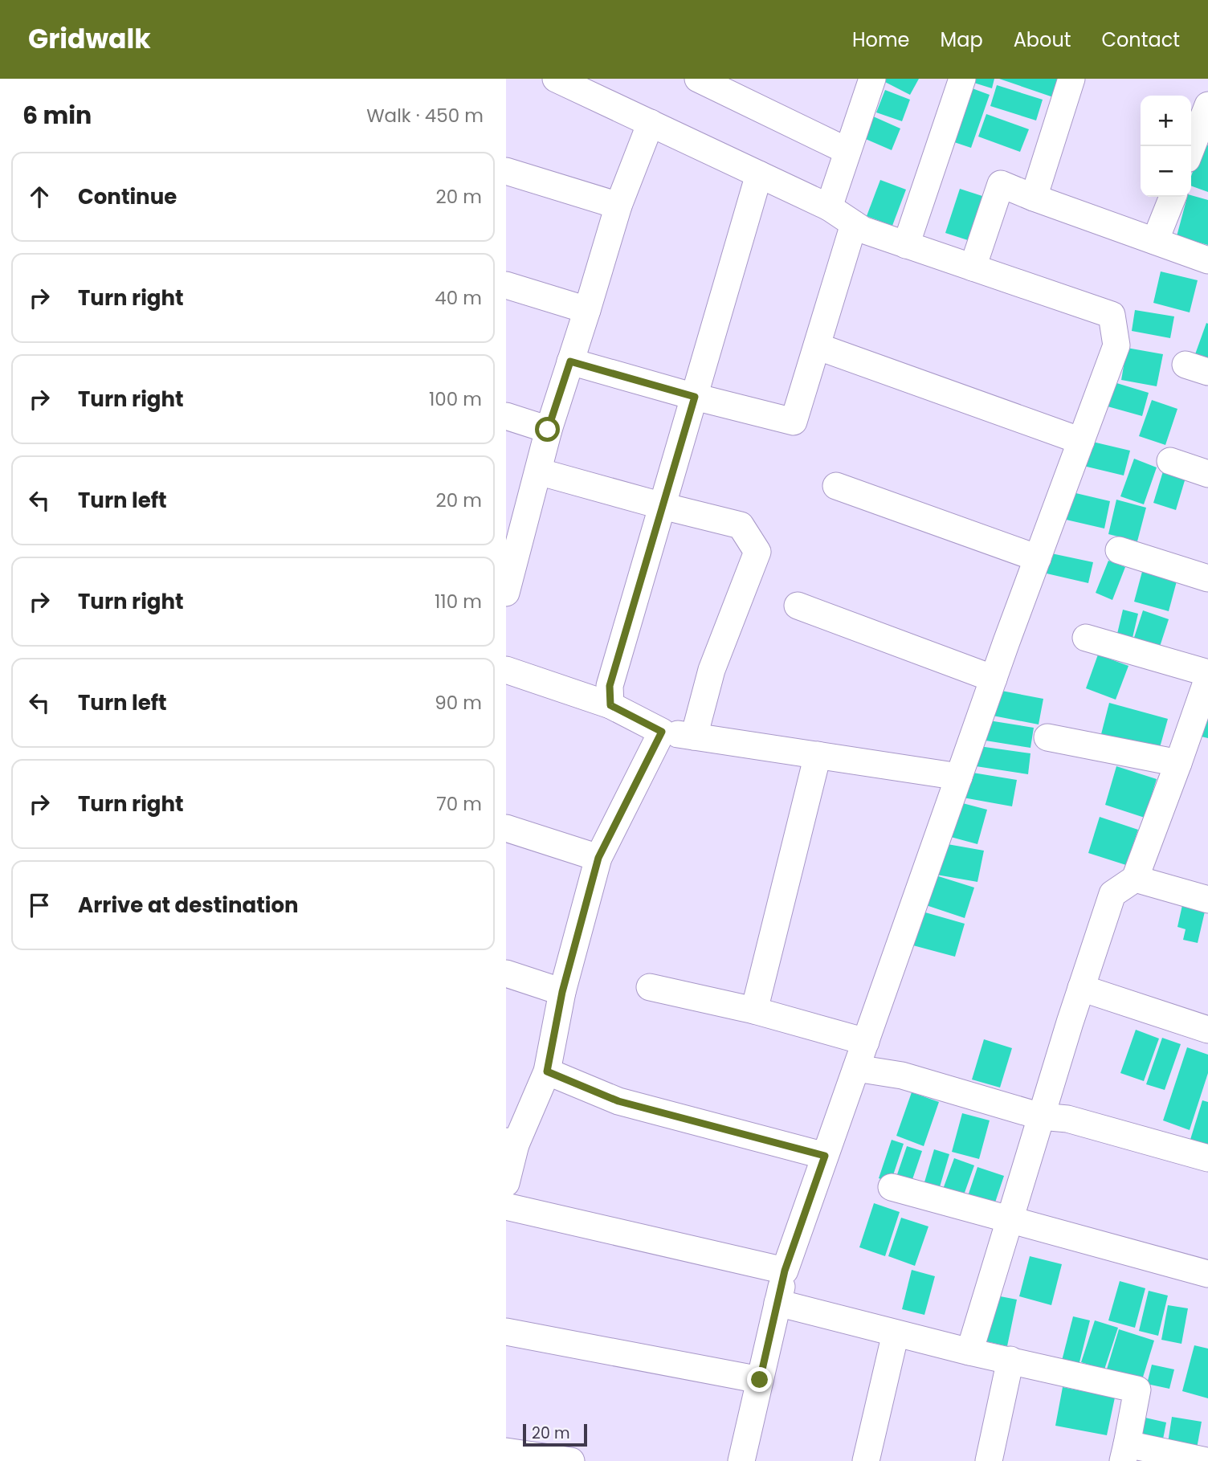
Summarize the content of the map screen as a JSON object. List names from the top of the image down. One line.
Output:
{"scale_bar":"20 m","page":{"header":"Gridwalk","nav":["Home","Map","About","Contact"],"heading":["6 min","Walk · 450 m"],"map_buttons":["+","−"],"list":[["Continue","20 m"],["Turn right","40 m"],["Turn right","100 m"],["Turn left","20 m"],["Turn right","110 m"],["Turn left","90 m"],["Turn right","70 m"],"Arrive at destination"],"scale":"20 m"}}
